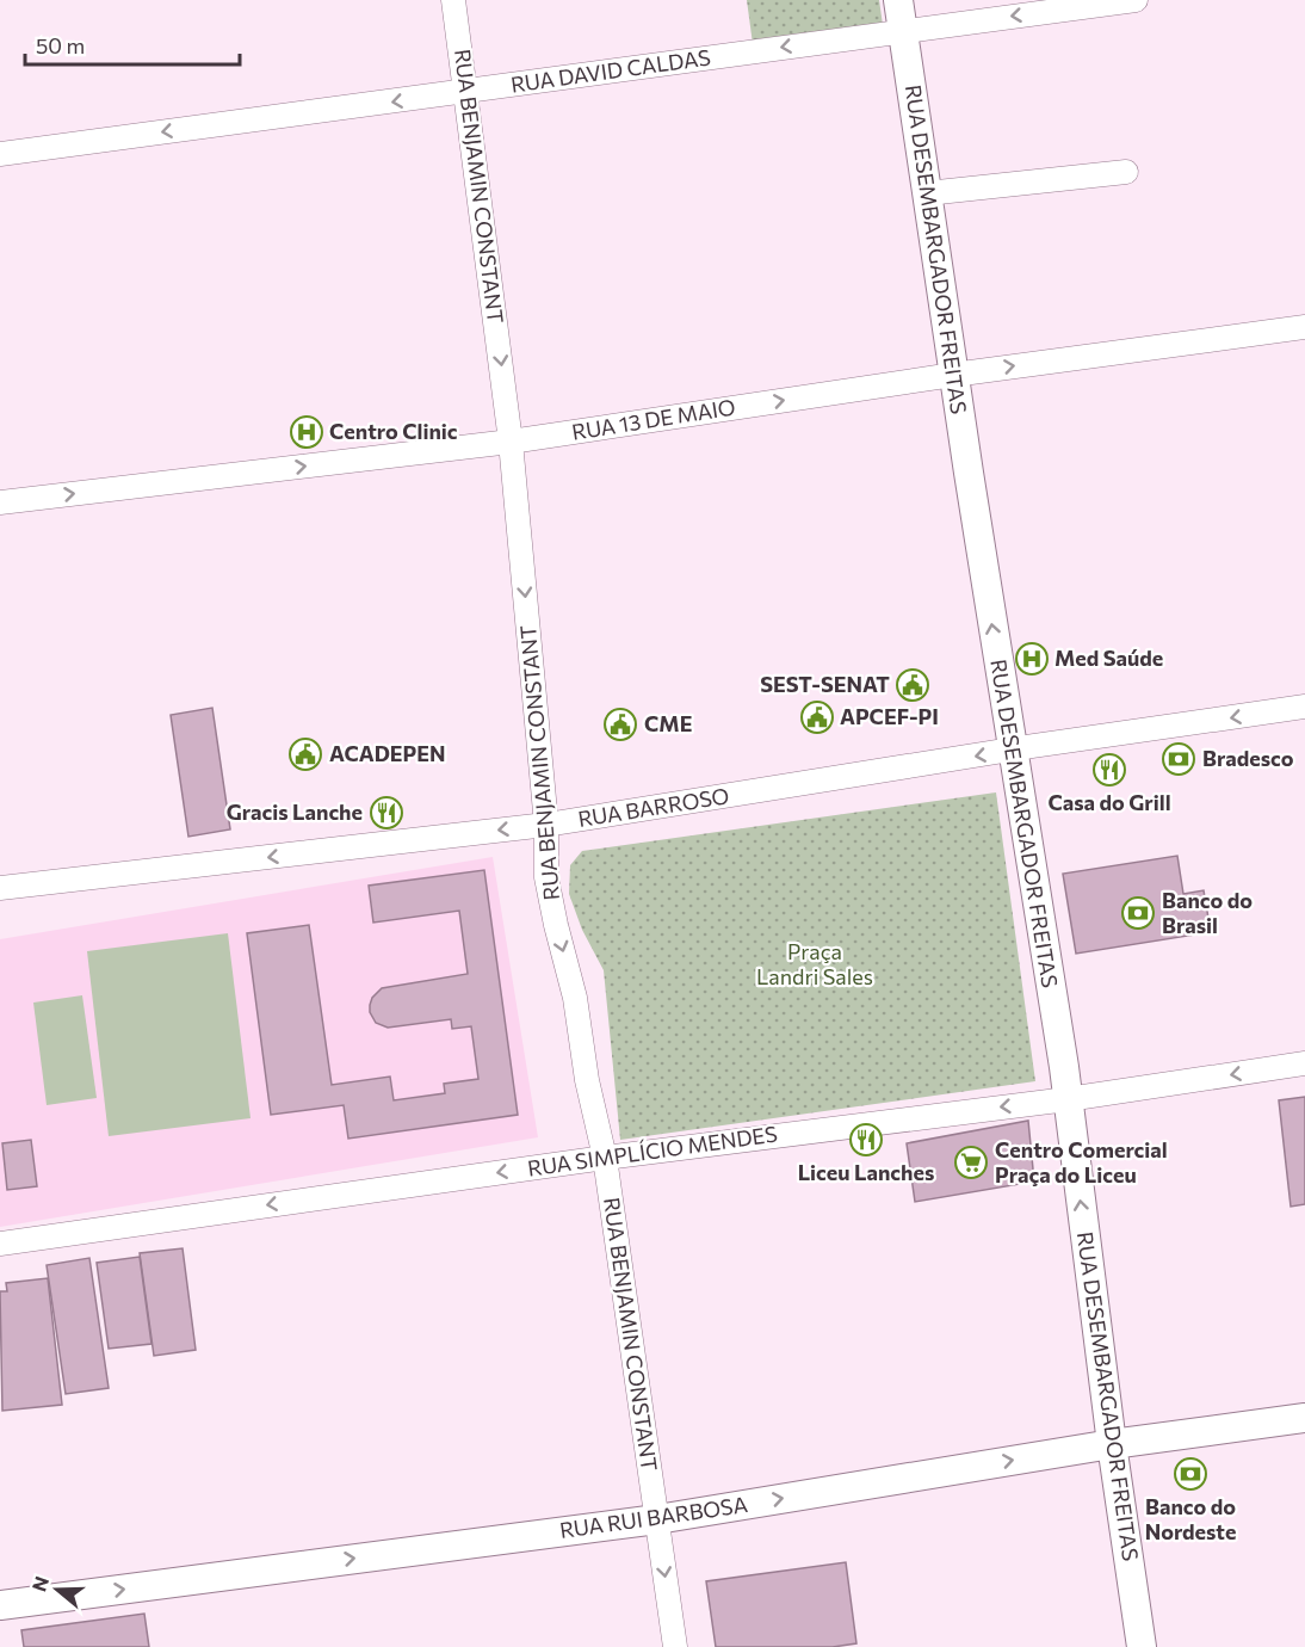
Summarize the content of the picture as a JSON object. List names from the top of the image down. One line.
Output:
{"streets":{"street":["RUA DAVID CALDAS","RUA BENJAMIN CONSTANT","RUA DESEMBARGADOR FREITAS","RUA 13 DE MAIO","RUA BARROSO","RUA SIMPLÍCIO MENDES","RUA RUI BARBOSA"]},"crossings":[["RUA DAVID CALDAS","RUA BENJAMIN CONSTANT"],["RUA DAVID CALDAS","RUA DESEMBARGADOR FREITAS"],["RUA BENJAMIN CONSTANT","RUA 13 DE MAIO"],["RUA BENJAMIN CONSTANT","RUA BARROSO"],["RUA BENJAMIN CONSTANT","RUA SIMPLÍCIO MENDES"],["RUA BENJAMIN CONSTANT","RUA RUI BARBOSA"],["RUA DESEMBARGADOR FREITAS","RUA 13 DE MAIO"],["RUA DESEMBARGADOR FREITAS","RUA BARROSO"],["RUA DESEMBARGADOR FREITAS","RUA SIMPLÍCIO MENDES"],["RUA DESEMBARGADOR FREITAS","RUA RUI BARBOSA"]],"one_way":["RUA DAVID CALDAS","RUA BENJAMIN CONSTANT","RUA DESEMBARGADOR FREITAS","RUA 13 DE MAIO","RUA BARROSO","RUA SIMPLÍCIO MENDES","RUA RUI BARBOSA"],"parks":["Praça Landri Sales"],"places":{"hospital":["Centro Clinic","Med Saúde"],"public building":["SEST-SENAT","APCEF-PI","CME","ACADEPEN"],"bank":["Bradesco","Banco do Brasil","Banco do Nordeste"],"restaurant":["Casa do Grill","Gracis Lanche","Liceu Lanches"],"supermarket":["Centro Comercial Praça do Liceu"]},"scale_bar":"50 m","north":"left"}
